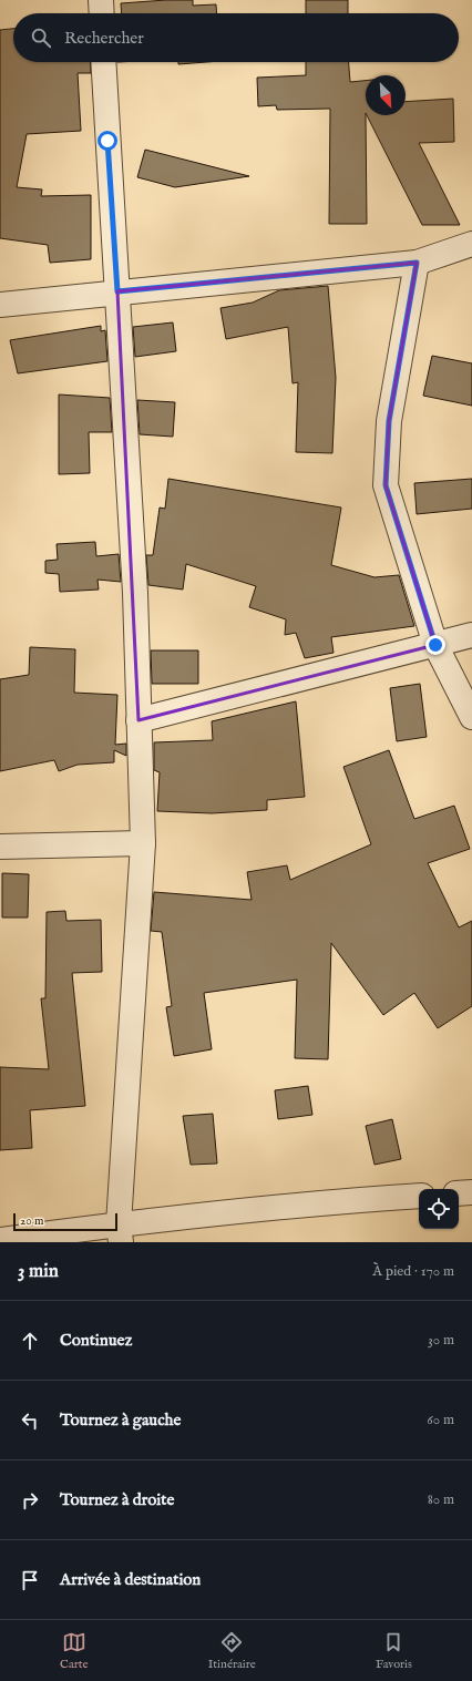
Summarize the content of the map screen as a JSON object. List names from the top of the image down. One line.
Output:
{"scale_bar":"20 m","north":"bottom right","page":{"search":"Rechercher","scale":"20 m","heading":["3 min","À pied · 170 m"],"list":[["Continuez","30 m"],["Tournez à gauche","60 m"],["Tournez à droite","80 m"],"Arrivée à destination"],"nav":["Carte","Itinéraire","Favoris"]}}
